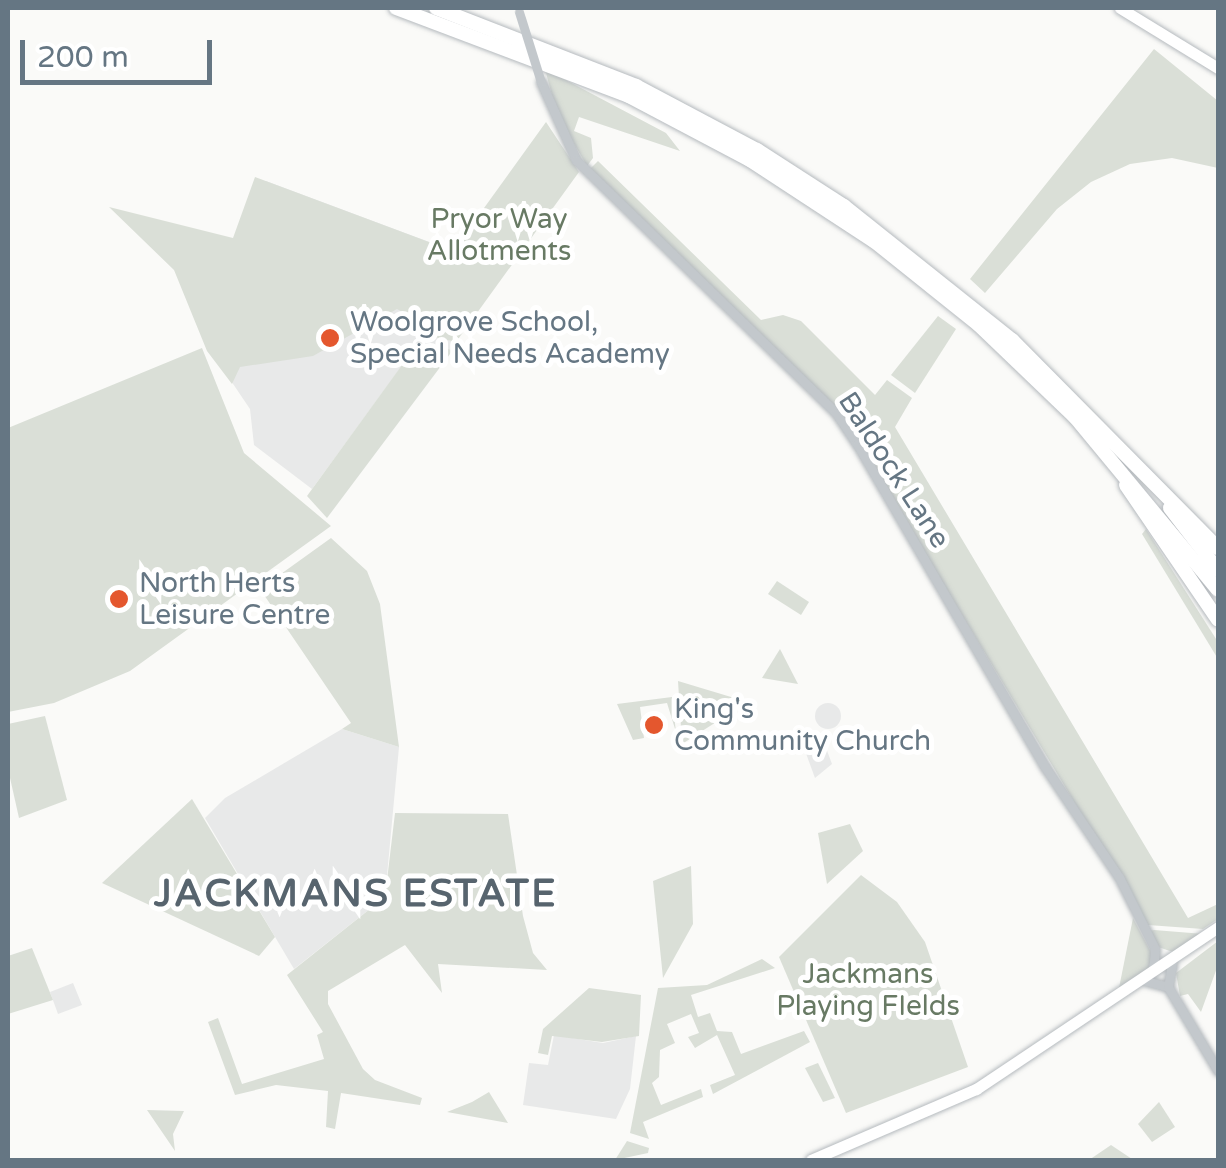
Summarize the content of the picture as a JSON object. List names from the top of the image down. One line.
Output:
{"streets":{"street":["Baldock Lane"]},"districts":["JACKMANS ESTATE"],"parks":["Pryor Way Allotments","Jackmans Playing FIelds"],"places":["Woolgrove School, Special Needs Academy","North Herts Leisure Centre","King's Community Church"],"scale_bar":"200 m"}
